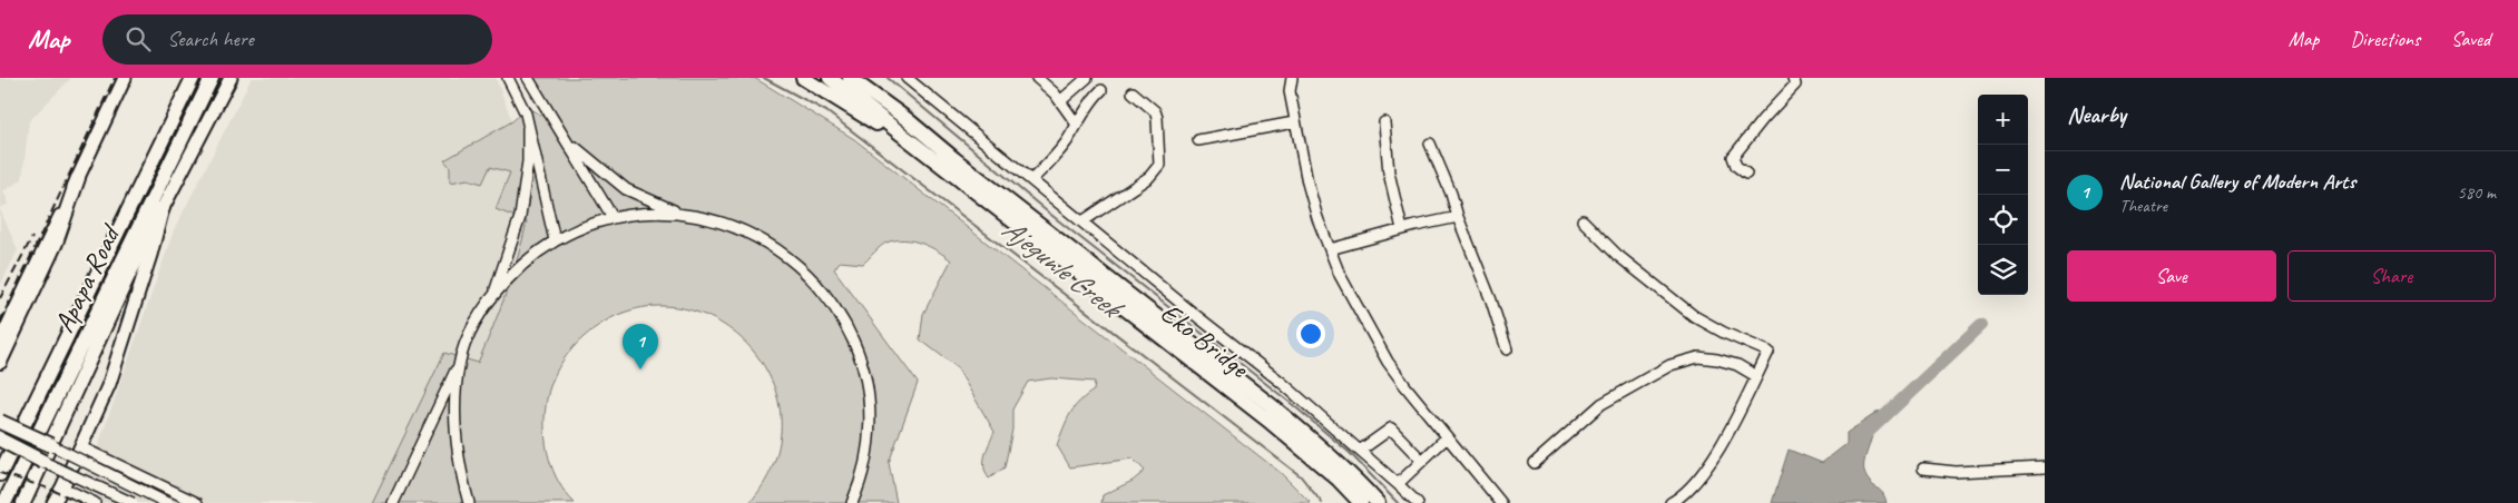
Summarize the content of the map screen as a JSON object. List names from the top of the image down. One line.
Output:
{"streets":{"highway":["Apapa Road","Eko Bridge"]},"water":["Ajegunle Creek"],"page":{"header":"Map","search":"Search here","nav":["Map","Directions","Saved"],"heading":"Nearby","map_buttons":["+","−"],"list":[{"mark":"1","name":"National Gallery of Modern Arts","note":"Theatre","value":"580 m"}],"buttons":["Save","Share"],"pins":"1"}}
